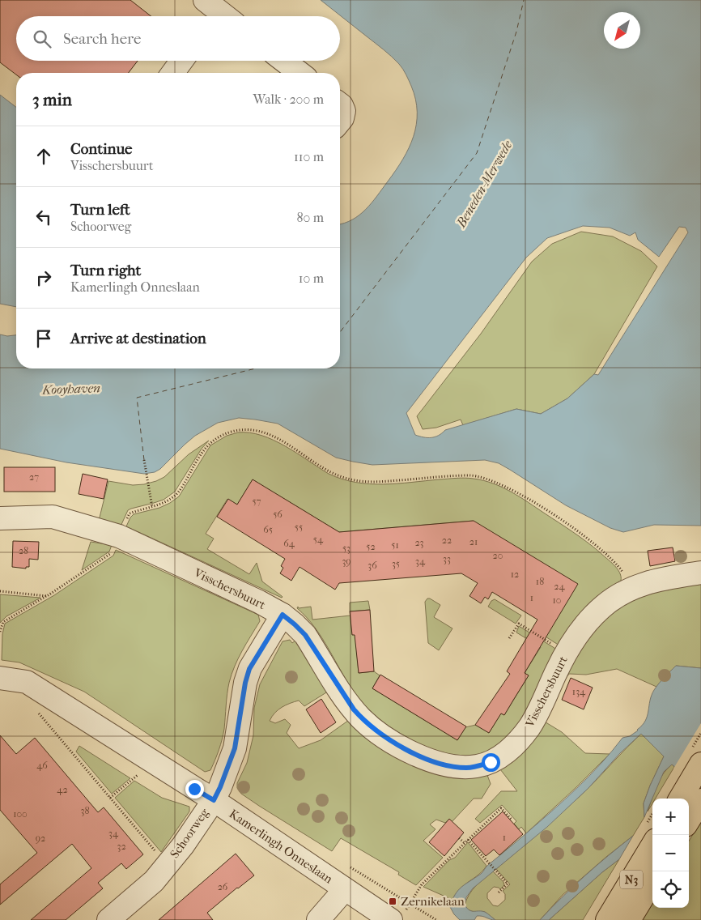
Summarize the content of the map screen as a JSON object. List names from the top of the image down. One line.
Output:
{"streets":{"main road":["N3"],"street":["Visschersbuurt","Schoorweg","Kamerlingh Onneslaan"]},"crossings":[["Visschersbuurt","Schoorweg"],["Schoorweg","Kamerlingh Onneslaan"]],"water":["Beneden-Merwede","Kooyhaven"],"places":{"transit":["Zernikelaan"]},"house_numbers":["27","57","56","55","65","54","22","21","23","64","51","52","53","28","20","33","39","34","35","36","12","18","24","1","10","134","46","42","38","100","34","1","92","32","26"],"north":"bottom left","page":{"search":"Search here","heading":["3 min","Walk · 200 m"],"list":[["Continue","Visschersbuurt","110 m"],["Turn left","Schoorweg","80 m"],["Turn right","Kamerlingh Onneslaan","10 m"],"Arrive at destination"],"map_buttons":["+","−"]}}
